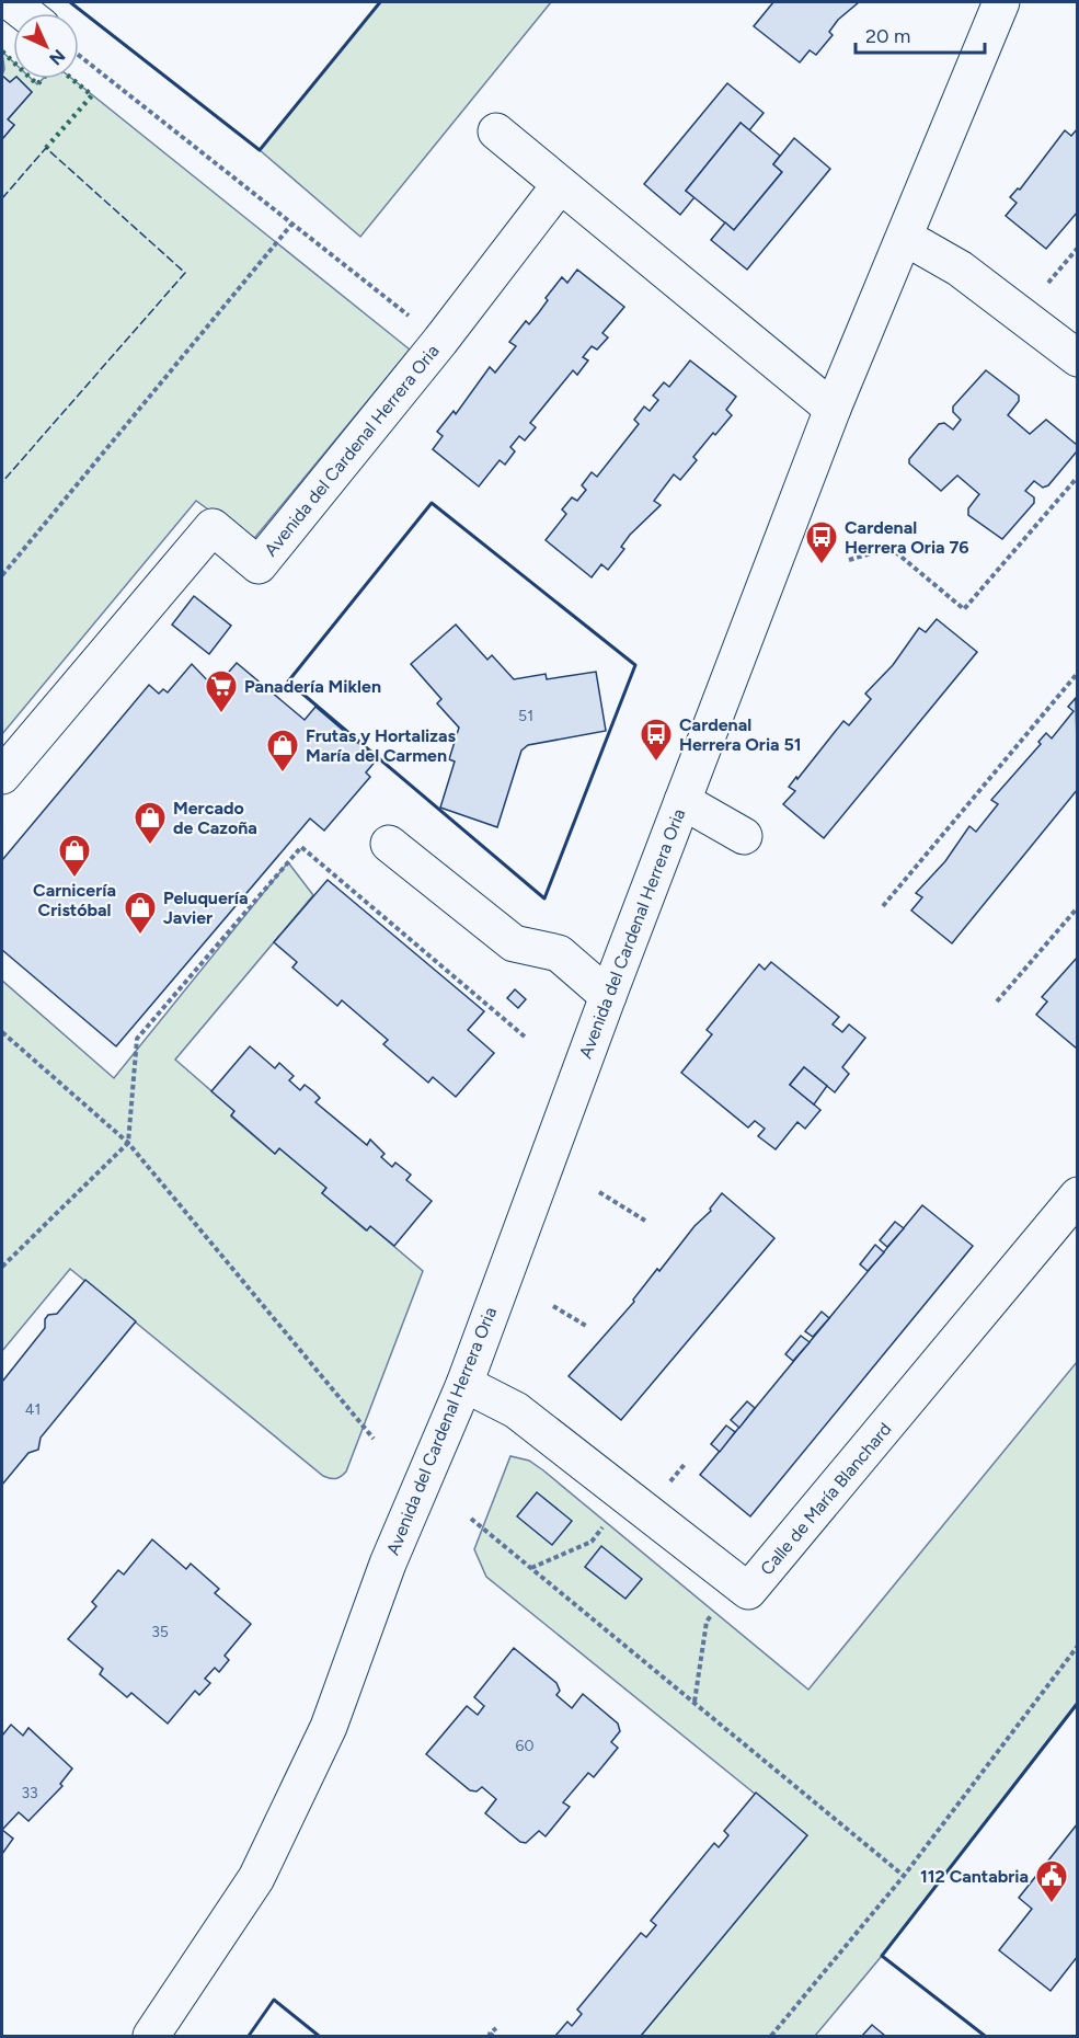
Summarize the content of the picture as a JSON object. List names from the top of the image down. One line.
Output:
{"streets":{"street":["Avenida del Cardenal Herrera Oria","Calle de María Blanchard"]},"crossings":[["Avenida del Cardenal Herrera Oria","Calle de María Blanchard"]],"places":{"bus stop":["Cardenal Herrera Oria 76","Cardenal Herrera Oria 51"],"supermarket":["Panadería Miklen"],"shop":["Frutas y Hortalizas María del Carmen","Mercado de Cazoña","Carnicería Cristóbal","Peluquería Javier"],"public building":["112 Cantabria"]},"house_numbers":["51","41","35","60","33"],"scale_bar":"20 m","north":"bottom right"}
